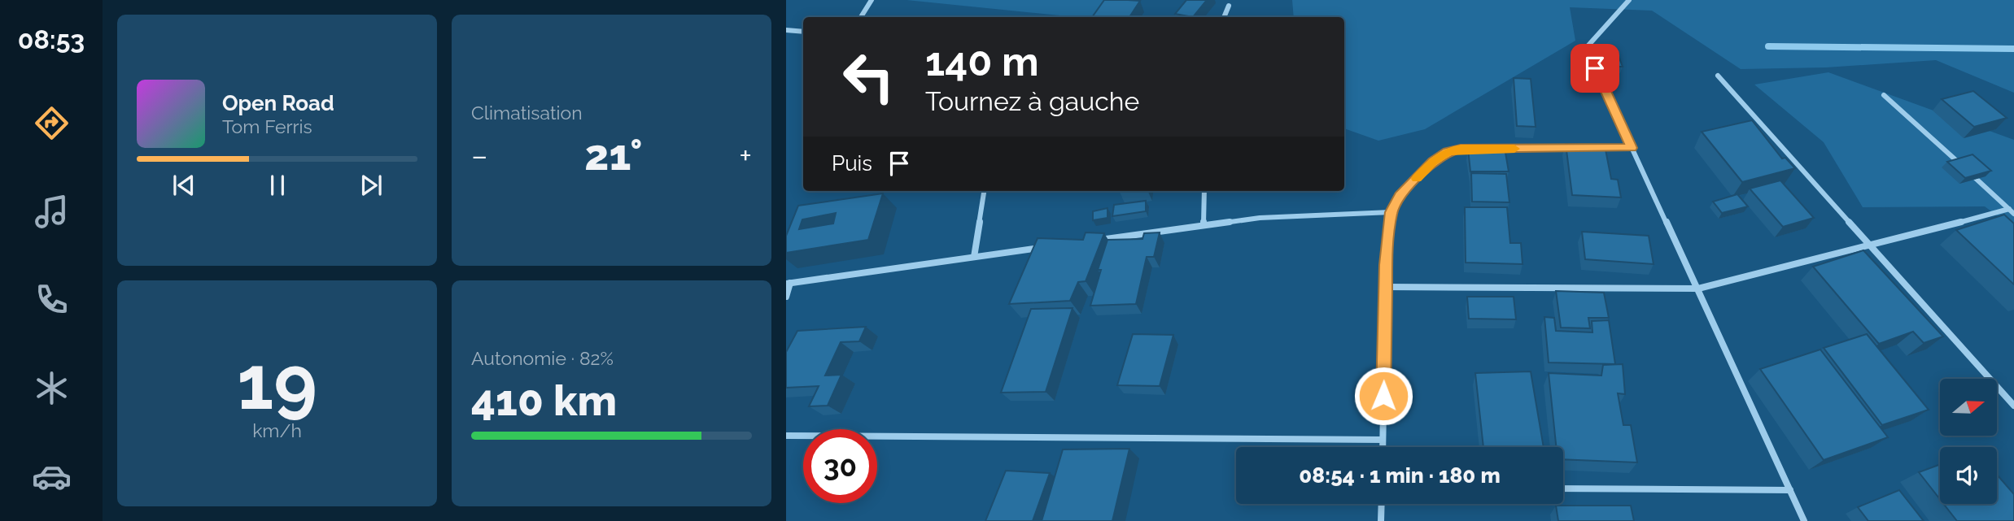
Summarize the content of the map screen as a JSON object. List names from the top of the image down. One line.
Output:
{"north":"right","page":{"tabs":"08:53","tile":["Climatisation",["19","km/h"],["Autonomie · 82%","410 km"]],"turn":["140 m","Tournez à gauche"],"song":["Open Road","Tom Ferris"],"heat":["−","21°","+"],"then":"Puis","limit":"30","trip":"08:54 · 1 min · 180 m"}}
